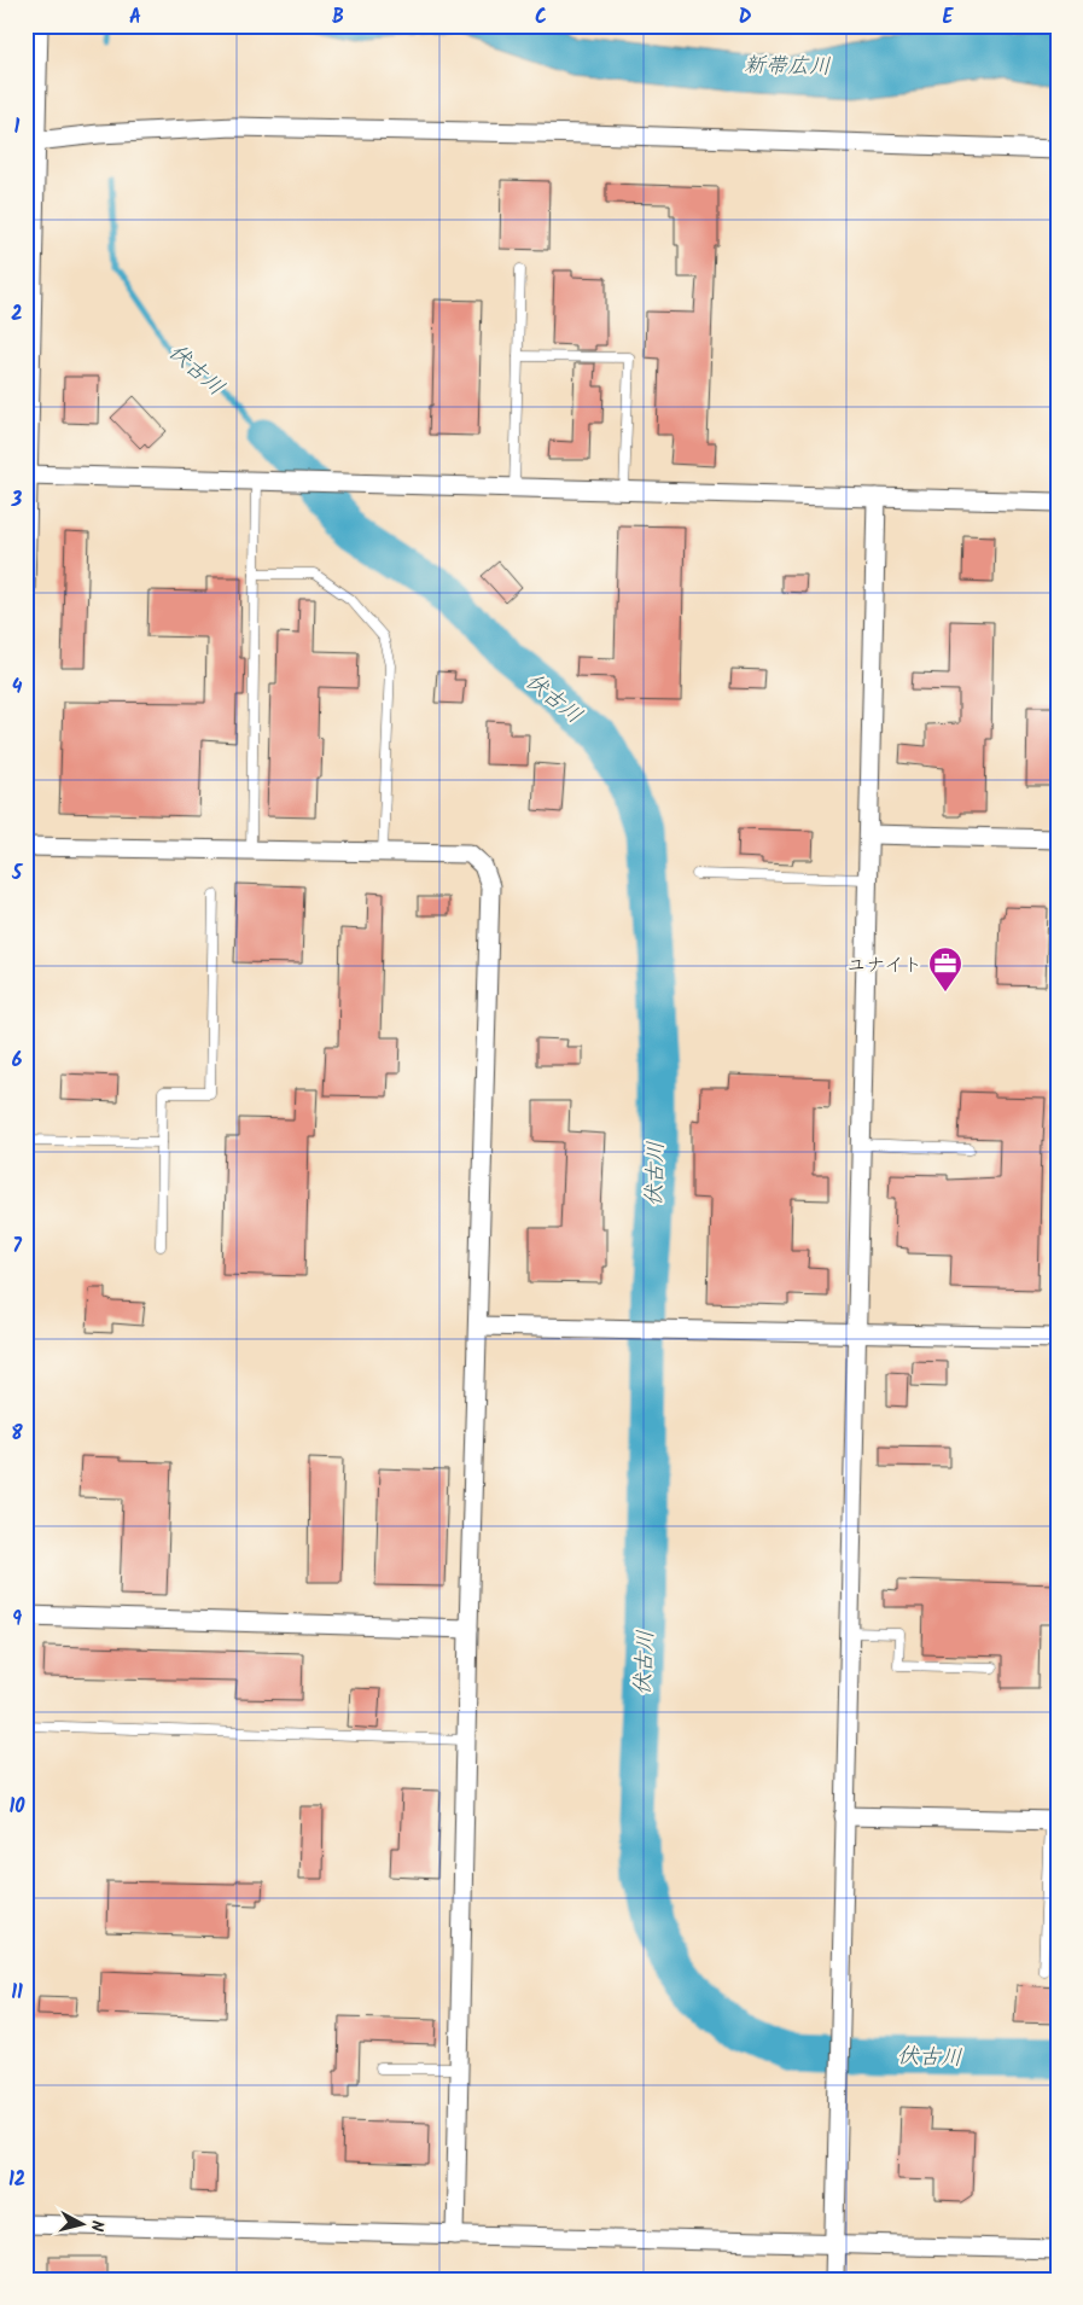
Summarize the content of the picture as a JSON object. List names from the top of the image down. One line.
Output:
{"water":["新帯広川","伏古川"],"places":{"office":["ユナイト"]},"north":"right","grid":{"columns":["A","B","C","D","E"],"rows":["1","2","3","4","5","6","7","8","9","10","11","12"]}}
